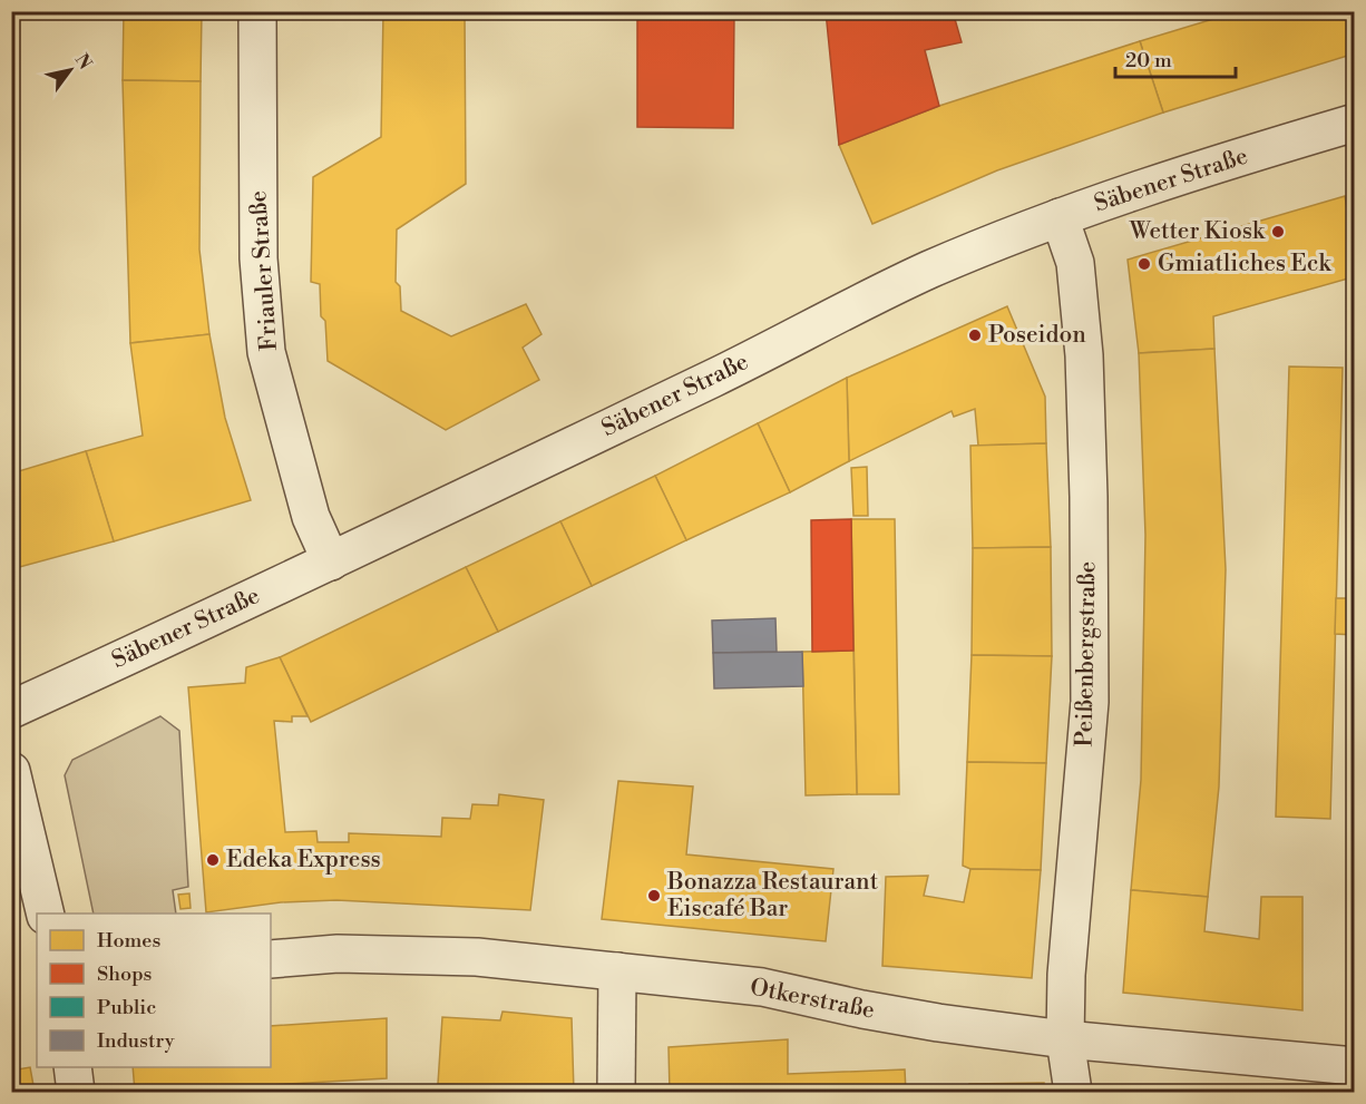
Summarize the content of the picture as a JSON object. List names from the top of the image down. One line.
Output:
{"streets":{"street":["Säbener Straße","Friauler Straße","Peißenbergstraße","Otkerstraße"]},"crossings":[["Säbener Straße","Friauler Straße"],["Säbener Straße","Peißenbergstraße"],["Peißenbergstraße","Otkerstraße"]],"places":["Wetter Kiosk","Gmiatliches Eck","Poseidon","Edeka Express","Bonazza Restaurant Eiscafé Bar"],"legend":["Homes","Shops","Public","Industry"],"scale_bar":"20 m","north":"top right"}
